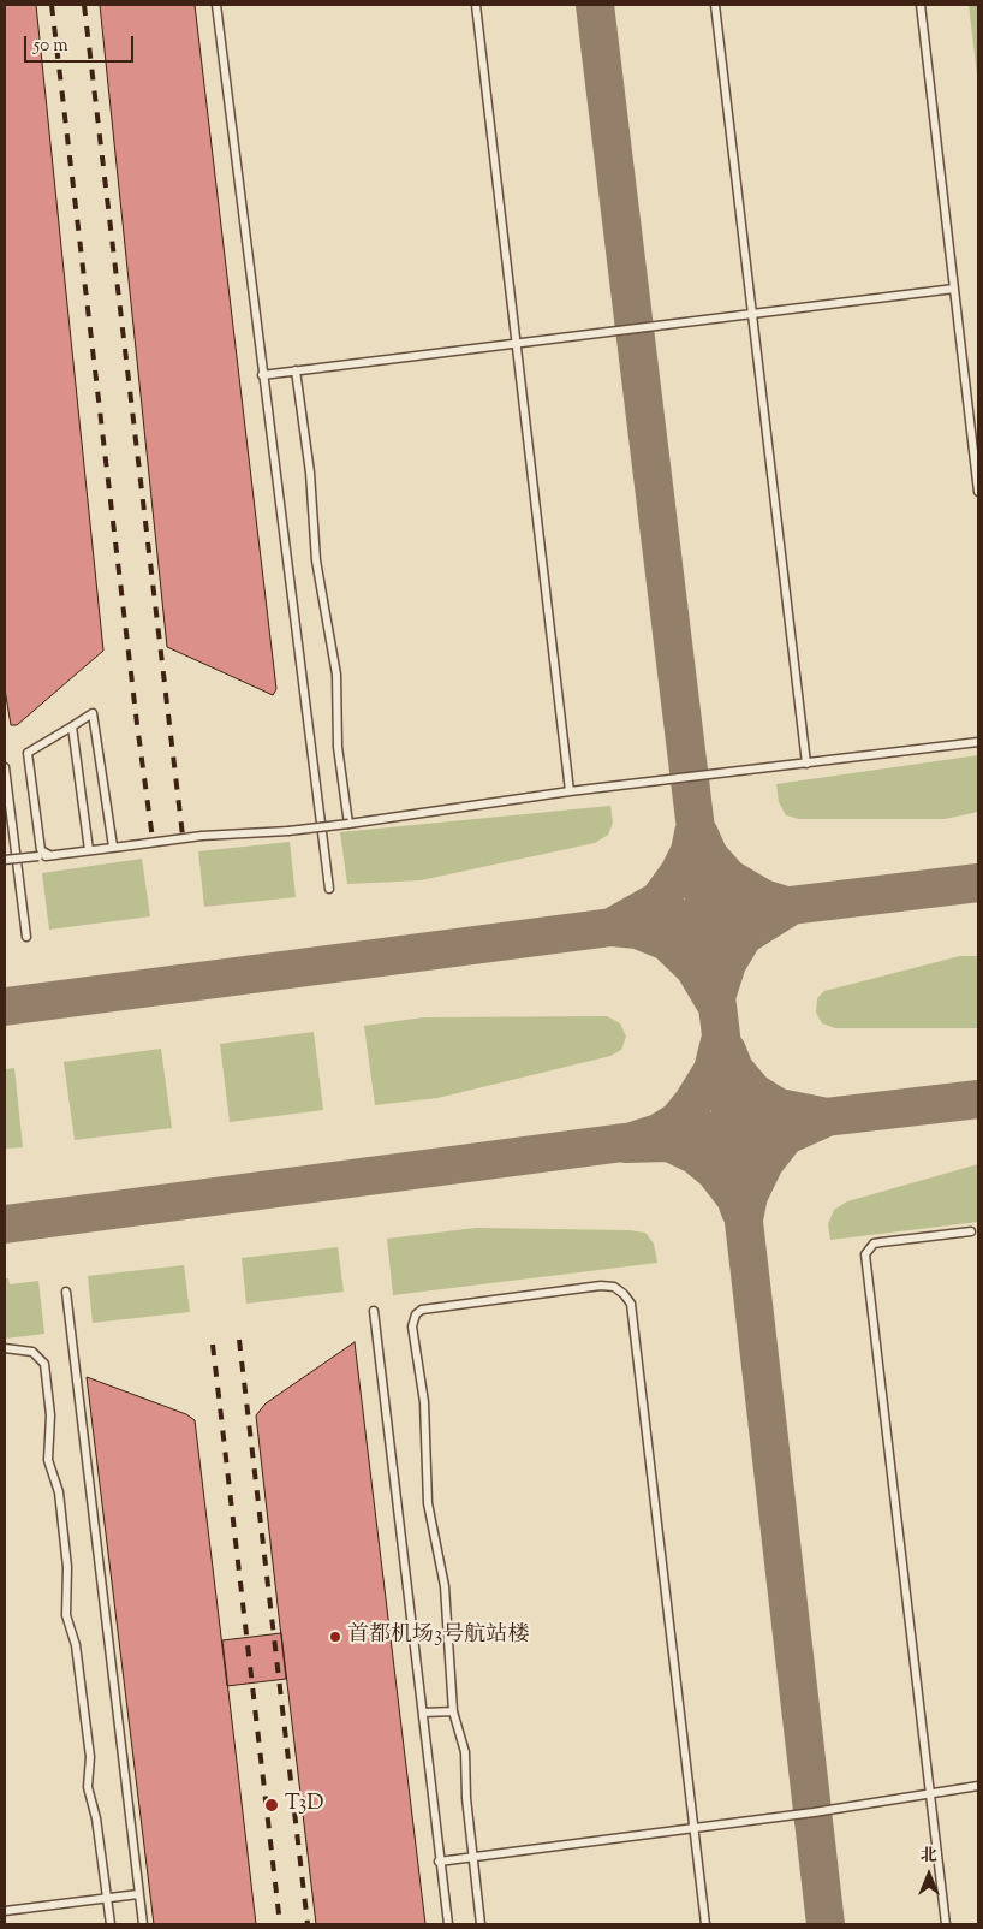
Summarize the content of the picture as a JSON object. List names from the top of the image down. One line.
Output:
{"places":["首都机场3号航站楼","T3D"],"scale_bar":"50 m","north":"top"}
